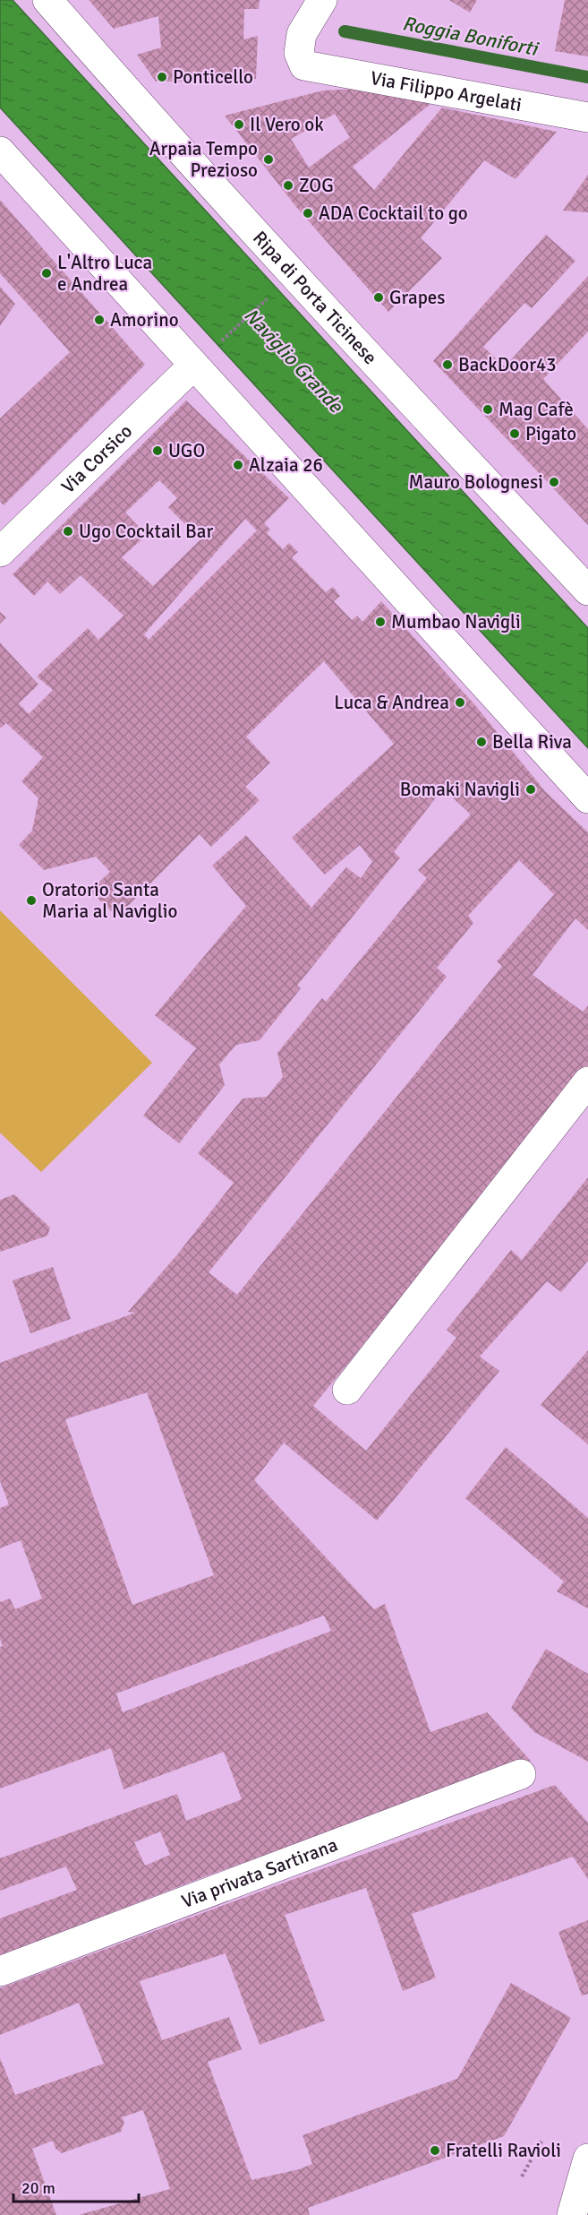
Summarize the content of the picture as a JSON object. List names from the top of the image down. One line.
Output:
{"streets":{"street":["Via Filippo Argelati","Ripa di Porta Ticinese","Via Corsico","Via privata Sartirana"]},"water":["Roggia Boniforti","Naviglio Grande"],"places":["Ponticello","Il Vero ok","Arpaia Tempo Prezioso","ZOG","ADA Cocktail to go","L'Altro Luca e Andrea","Grapes","Amorino","BackDoor43","Mag Cafè","Pigato","UGO","Alzaia 26","Mauro Bolognesi","Ugo Cocktail Bar","Mumbao Navigli","Luca & Andrea","Bella Riva","Bomaki Navigli","Oratorio Santa Maria al Naviglio","Fratelli Ravioli"],"scale_bar":"20 m"}
